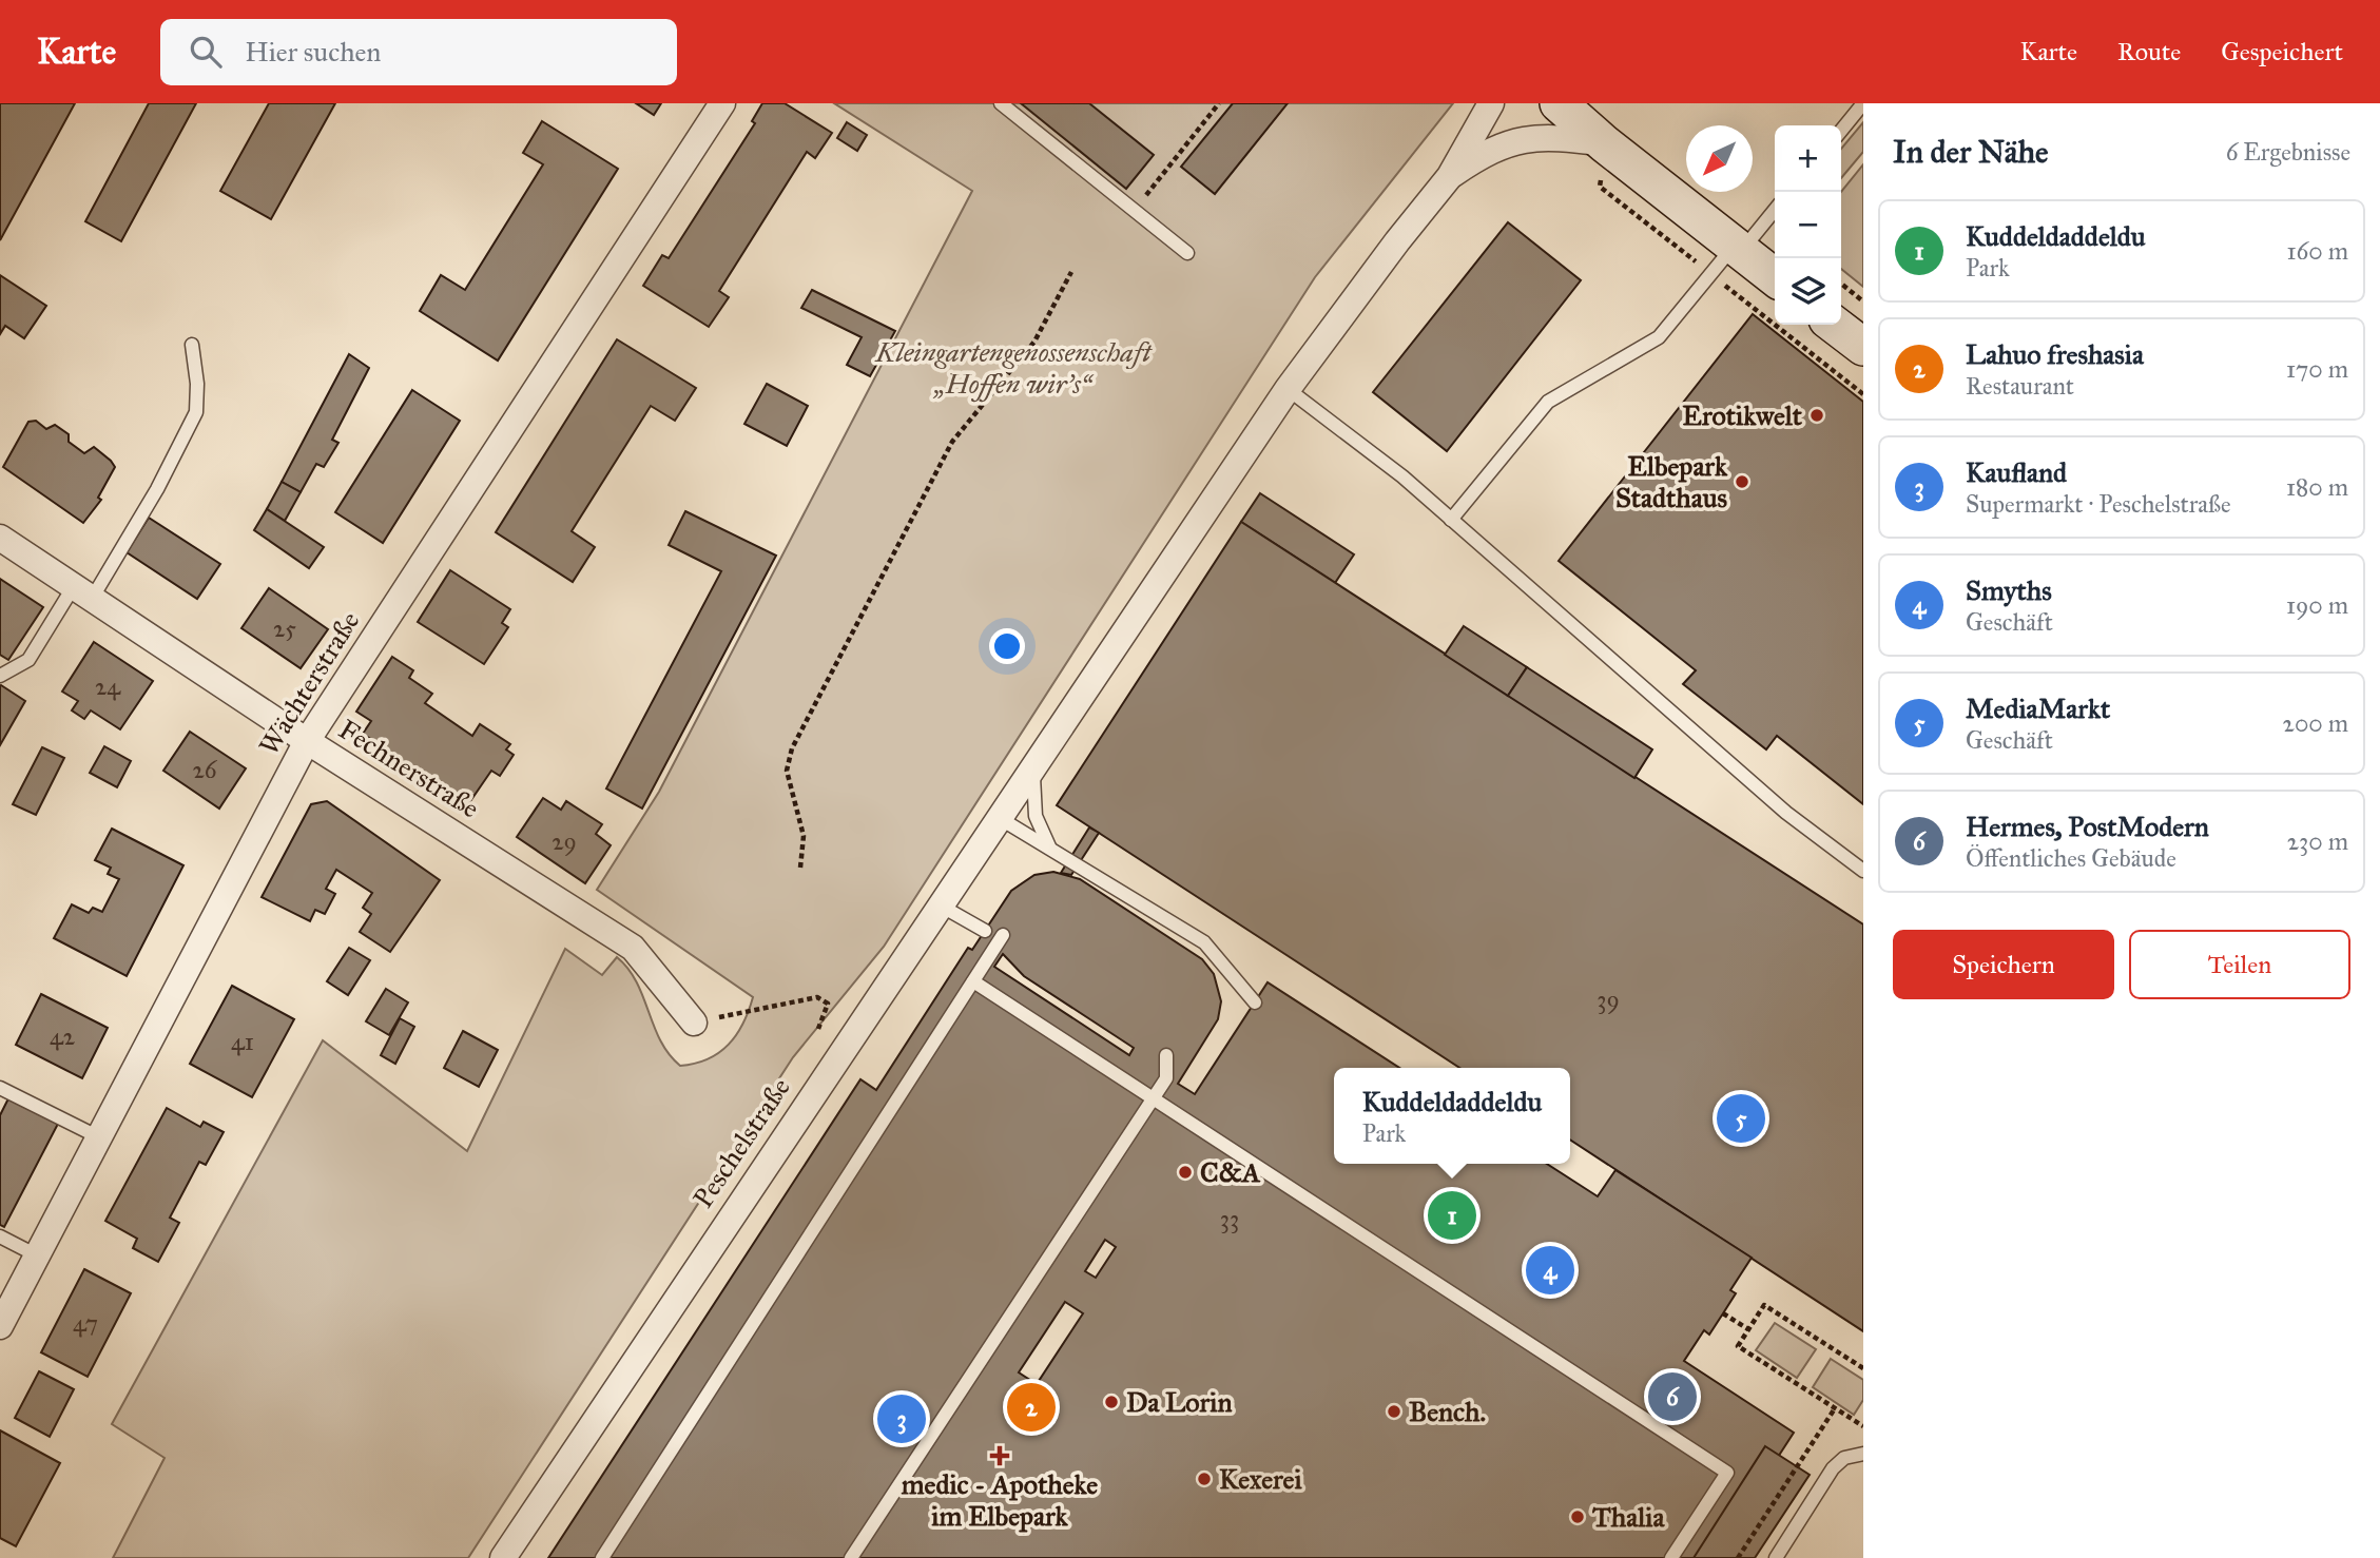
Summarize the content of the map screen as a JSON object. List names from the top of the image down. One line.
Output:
{"streets":{"street":["Wächterstraße","Fechnerstraße","Peschelstraße"]},"crossings":[["Wächterstraße","Fechnerstraße"]],"parks":["Kleingartengenossenschaft „Hoffen wir's“"],"places":{"other":["Erotikwelt","Elbepark Stadthaus","C&A","Da Lorin","Bench.","Kexerei","Thalia"],"health":["medic - Apotheke im Elbepark"]},"house_numbers":["25","24","26","29","39","42","41","33","47"],"north":"bottom left","page":{"header":"Karte","search":"Hier suchen","nav":["Karte","Route","Gespeichert"],"heading":["In der Nähe","6 Ergebnisse"],"map_buttons":["+","−"],"list":[{"mark":"1","name":"Kuddeldaddeldu","note":"Park","value":"160 m"},{"mark":"2","name":"Lahuo freshasia","note":"Restaurant","value":"170 m"},{"mark":"3","name":"Kaufland","note":"Supermarkt · Peschelstraße","value":"180 m"},{"mark":"4","name":"Smyths","note":"Geschäft","value":"190 m"},{"mark":"5","name":"MediaMarkt","note":"Geschäft","value":"200 m"},{"mark":"6","name":"Hermes, PostModern","note":"Öffentliches Gebäude","value":"230 m"}],"buttons":["Speichern","Teilen"],"popup":["Kuddeldaddeldu","Park"],"pins":["5","1","4","6","2","3"]}}
